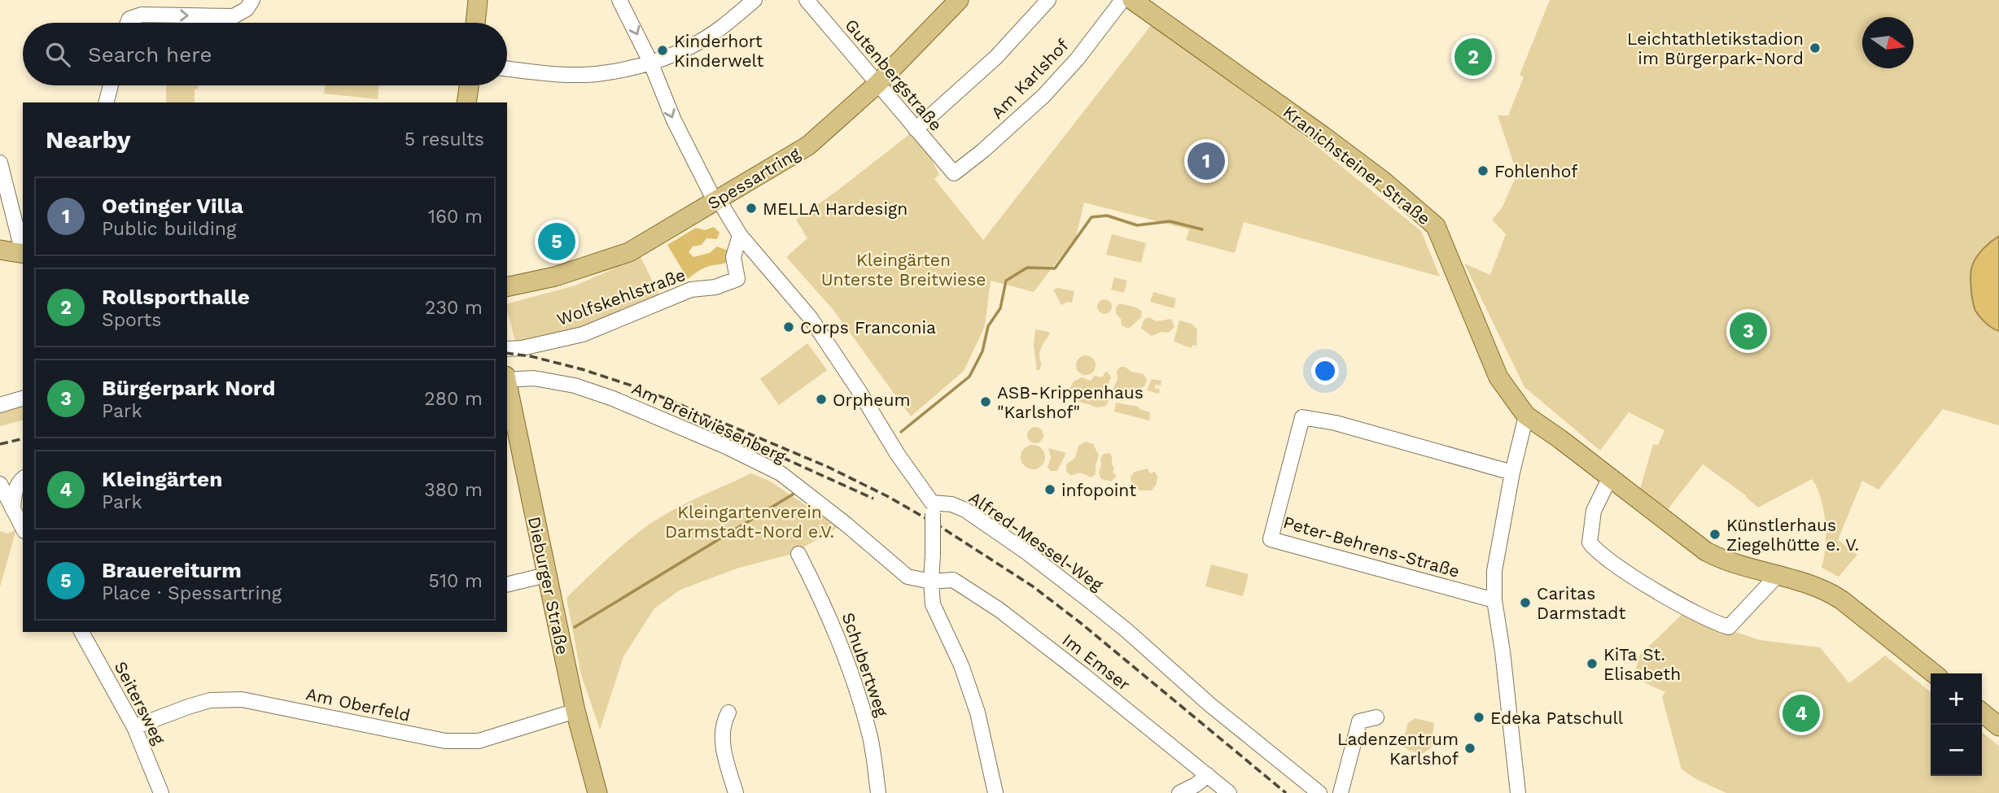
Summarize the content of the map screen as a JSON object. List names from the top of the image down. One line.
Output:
{"streets":{"main road":["Kranichsteiner Straße","Spessartring","Dieburger Straße"],"street":["Gutenbergstraße","Am Karlshof","Wolfskehlstraße","Am Breitwiesenberg","Alfred-Messel-Weg","Peter-Behrens-Straße","Im Emser","Schubertweg","Seitersweg","Am Oberfeld"]},"crossings":[["Gutenbergstraße","Am Karlshof"],["Gutenbergstraße","Spessartring"],["Am Breitwiesenberg","Im Emser"],["Dieburger Straße","Am Oberfeld"],["Seitersweg","Am Oberfeld"]],"parks":["Kleingärten Unterste Breitwiese","Kleingartenverein Darmstadt-Nord e.V."],"places":["Leichtathletikstadion im Bürgerpark-Nord","Kinderhort Kinderwelt","Fohlenhof","MELLA Hardesign","Corps Franconia","Orpheum","ASB-Krippenhaus \"Karlshof\"","infopoint","Künstlerhaus Ziegelhütte e. V.","Caritas Darmstadt","KiTa St. Elisabeth","Edeka Patschull","Ladenzentrum Karlshof"],"north":"right","page":{"search":"Search here","pins":["2","1","5","3","4"],"heading":["Nearby","5 results"],"list":[{"mark":"1","name":"Oetinger Villa","note":"Public building","value":"160 m"},{"mark":"2","name":"Rollsporthalle","note":"Sports","value":"230 m"},{"mark":"3","name":"Bürgerpark Nord","note":"Park","value":"280 m"},{"mark":"4","name":"Kleingärten","note":"Park","value":"380 m"},{"mark":"5","name":"Brauereiturm","note":"Place · Spessartring","value":"510 m"}],"map_buttons":["+","−"]}}
